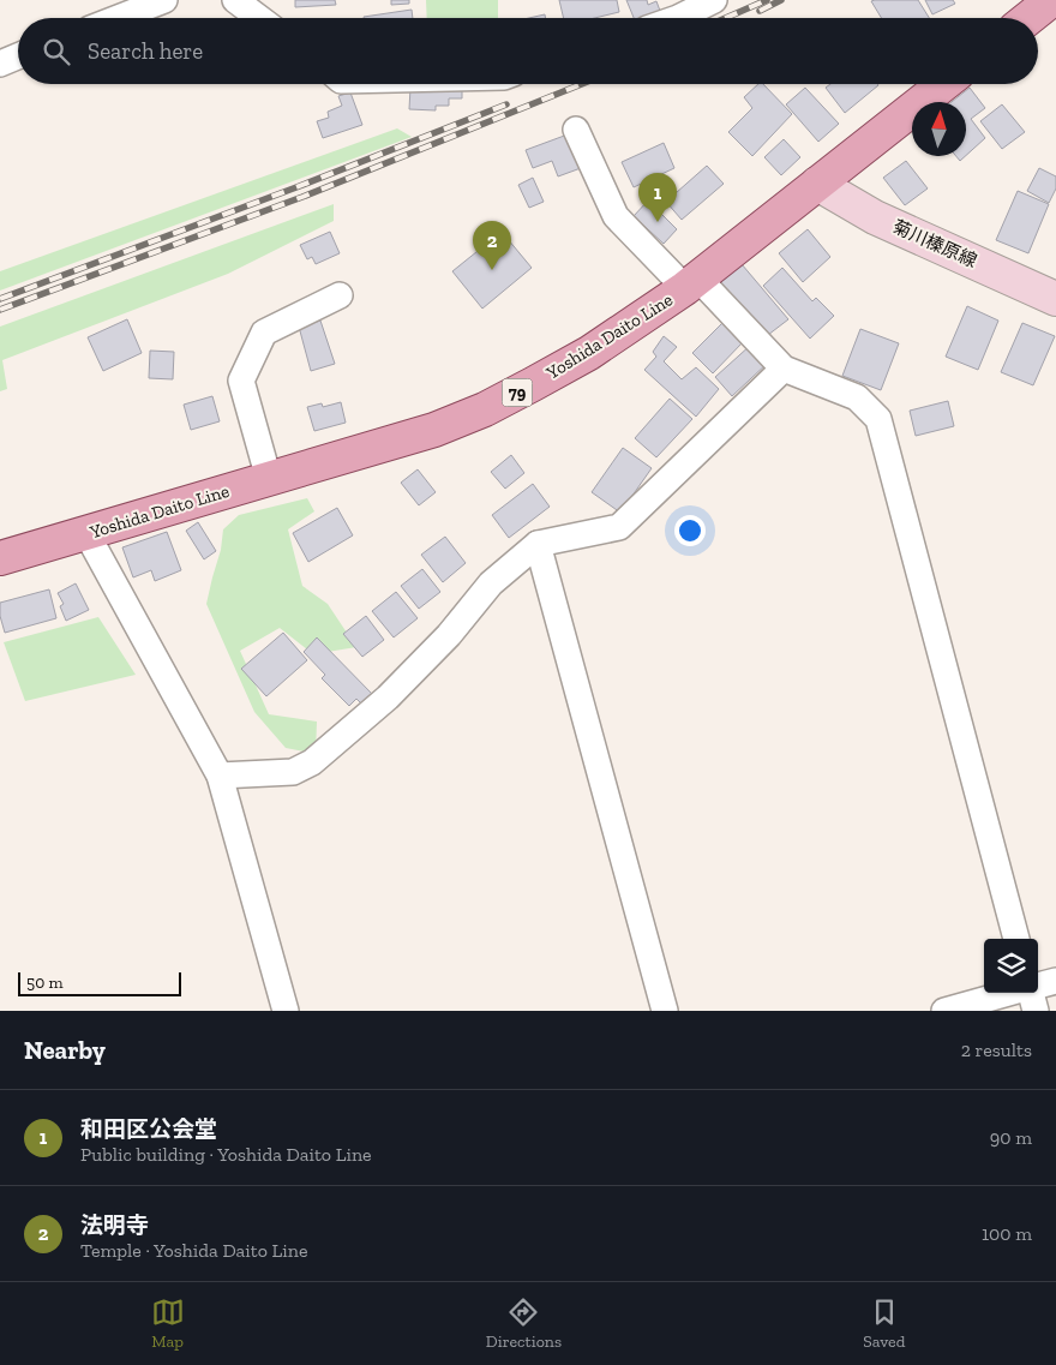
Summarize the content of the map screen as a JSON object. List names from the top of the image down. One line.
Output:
{"streets":{"main road":["菊川榛原線","Yoshida Daito Line","79"]},"crossings":[["菊川榛原線","Yoshida Daito Line"]],"scale_bar":"50 m","north":"top","page":{"search":"Search here","pins":["1","2"],"scale":"50 m","heading":["Nearby","2 results"],"list":[{"mark":"1","name":"和田区公会堂","note":"Public building · Yoshida Daito Line","value":"90 m"},{"mark":"2","name":"法明寺","note":"Temple · Yoshida Daito Line","value":"100 m"}],"nav":["Map","Directions","Saved"]}}
